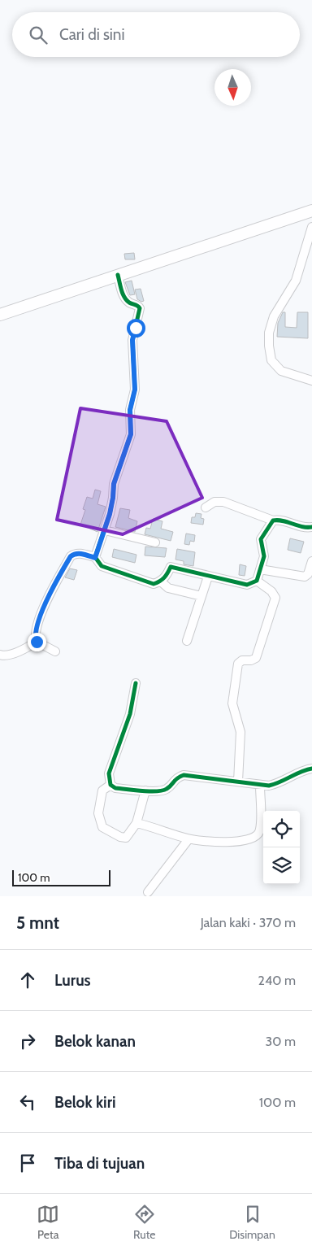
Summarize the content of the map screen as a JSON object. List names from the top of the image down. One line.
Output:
{"scale_bar":"100 m","north":"bottom","page":{"search":"Cari di sini","scale":"100 m","heading":["5 mnt","Jalan kaki · 370 m"],"list":[["Lurus","240 m"],["Belok kanan","30 m"],["Belok kiri","100 m"],"Tiba di tujuan"],"nav":["Peta","Rute","Disimpan"]}}
